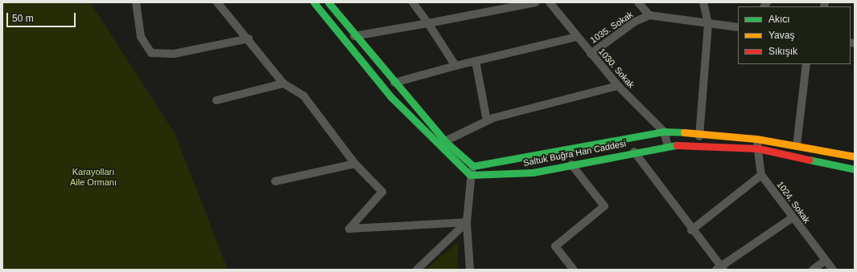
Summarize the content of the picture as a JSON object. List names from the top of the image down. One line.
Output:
{"streets":{"street":["1035. Sokak","1030. Sokak","Saltuk Buğra Han Caddesi","1024. Sokak"]},"crossings":[["1035. Sokak","1030. Sokak"],["1030. Sokak","Saltuk Buğra Han Caddesi"],["Saltuk Buğra Han Caddesi","1024. Sokak"]],"parks":["Karayolları Aile Ormanı"],"legend":["Akıcı","Yavaş","Sıkışık"],"scale_bar":"50 m"}
